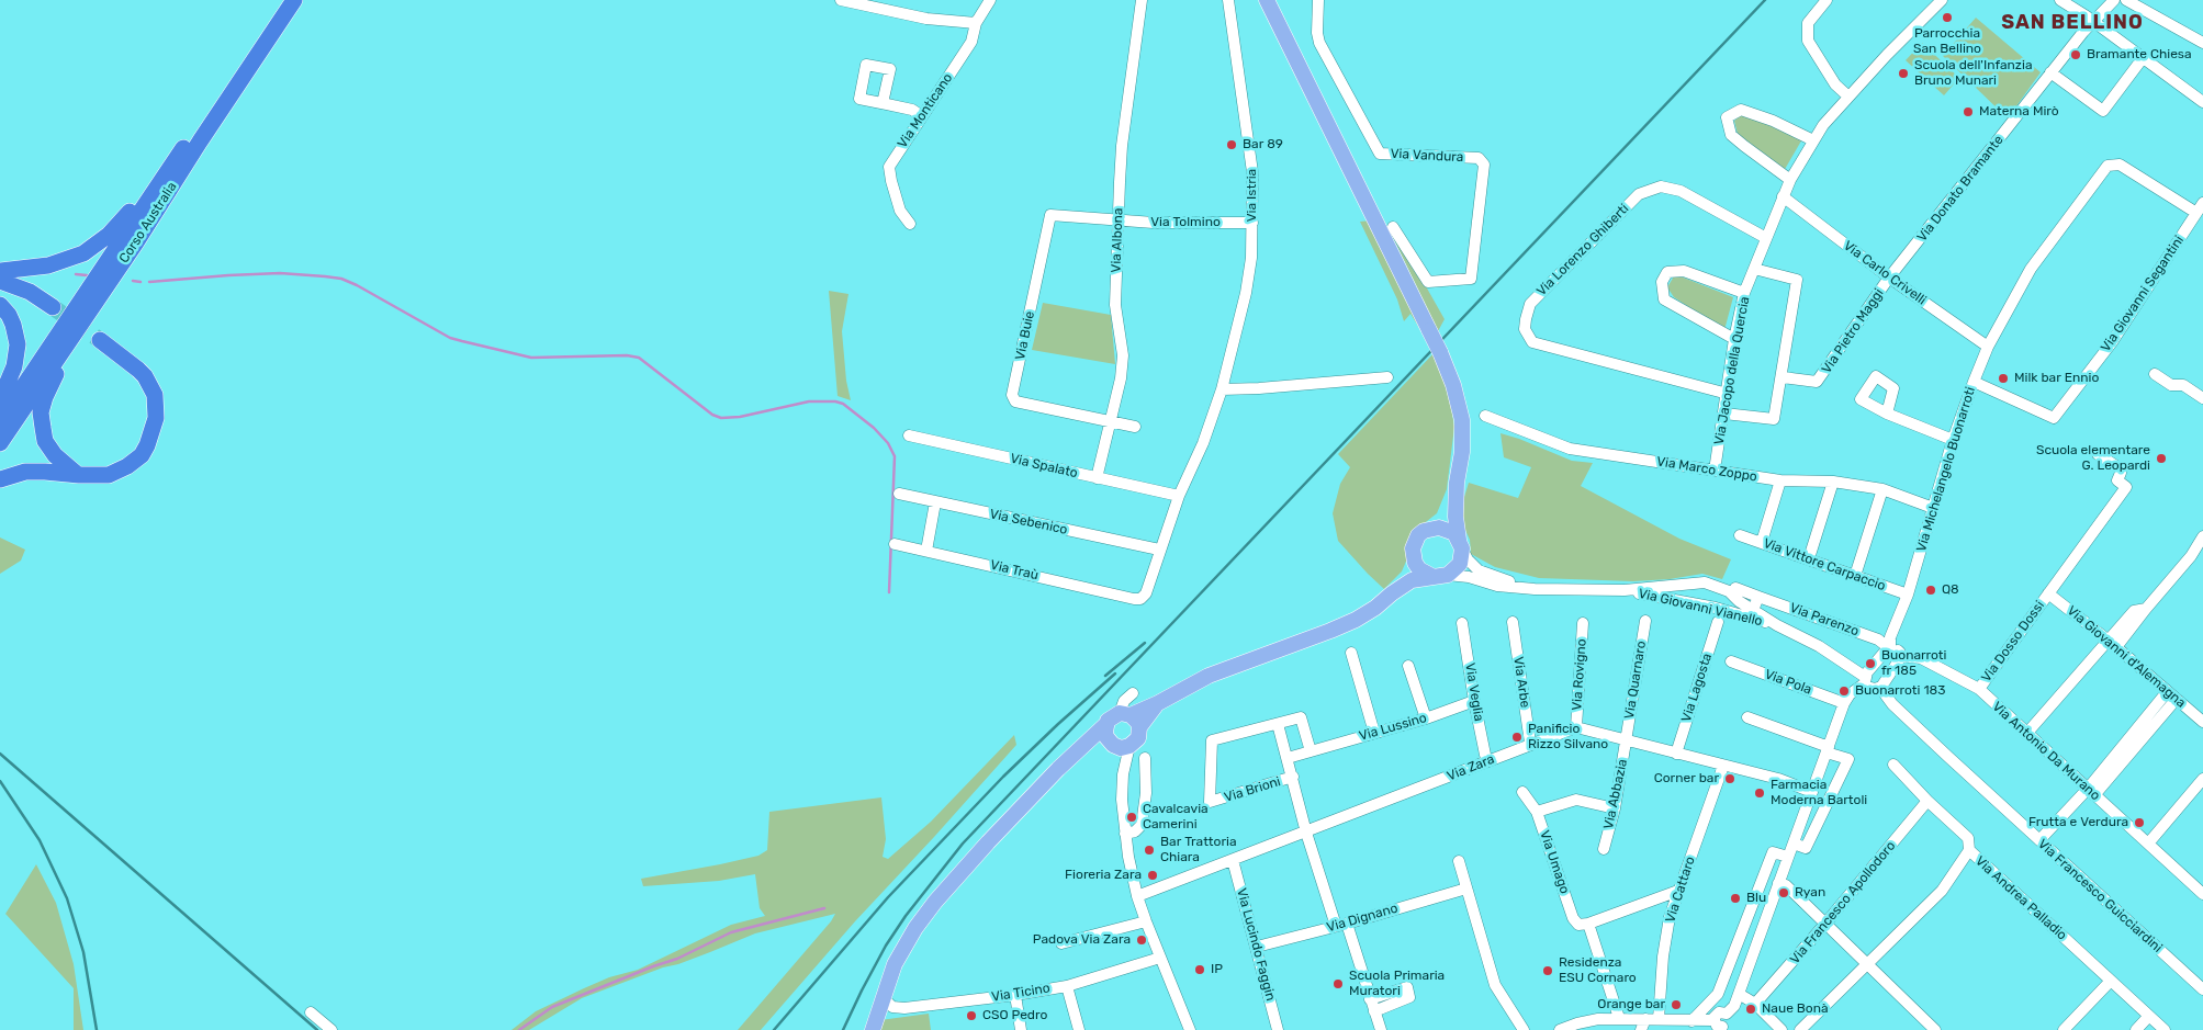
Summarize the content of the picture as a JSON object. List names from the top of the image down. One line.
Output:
{"streets":{"highway":["Corso Australia"],"street":["Via Monticano","Via Vandura","Via Donato Bramante","Via Istria","Via Tolmino","Via Albona","Via Lorenzo Ghiberti","Via Carlo Crivelli","Via Giovanni Segantini","Via Pietro Maggi","Via Buie","Via Jacopo della Quercia","Via Spalato","Via Marco Zoppo","Via Michelangelo Buonarroti","Via Sebenico","Via Vittore Carpaccio","Via Traù","Via Giovanni Vianello","Via Parenzo","Via Dosso Dossi","Via Giovanni d'Alemagna","Via Rovigno","Via Quarnaro","Via Arbe","Via Pola","Via Lagosta","Via Veglia","Via Lussino","Via Antonio Da Murano","Via Zara","Via Brioni","Via Abbazia","Via Umago","Via Cattaro","Via Francesco Guicciardini","Via Andrea Palladio","Via Francesco Apollodoro","Via Dignano","Via Lucindo Faggin","Via Ticino"]},"crossings":[["Via Donato Bramante","Via Carlo Crivelli"],["Via Donato Bramante","Via Pietro Maggi"],["Via Istria","Via Tolmino"],["Via Istria","Via Spalato"],["Via Istria","Via Sebenico"],["Via Istria","Via Traù"],["Via Tolmino","Via Albona"],["Via Tolmino","Via Buie"],["Via Albona","Via Buie"],["Via Albona","Via Spalato"],["Via Lorenzo Ghiberti","Via Jacopo della Quercia"],["Via Carlo Crivelli","Via Pietro Maggi"],["Via Carlo Crivelli","Via Jacopo della Quercia"],["Via Carlo Crivelli","Via Michelangelo Buonarroti"],["Via Giovanni Segantini","Via Michelangelo Buonarroti"],["Via Jacopo della Quercia","Via Marco Zoppo"],["Via Marco Zoppo","Via Michelangelo Buonarroti"],["Via Michelangelo Buonarroti","Via Vittore Carpaccio"],["Via Michelangelo Buonarroti","Via Giovanni Vianello"],["Via Michelangelo Buonarroti","Via Parenzo"],["Via Michelangelo Buonarroti","Via Pola"],["Via Dosso Dossi","Via Giovanni d'Alemagna"],["Via Dosso Dossi","Via Antonio Da Murano"],["Via Rovigno","Via Zara"],["Via Quarnaro","Via Abbazia"],["Via Arbe","Via Zara"],["Via Veglia","Via Lussino"],["Via Veglia","Via Zara"],["Via Zara","Via Lucindo Faggin"],["Via Andrea Palladio","Via Francesco Apollodoro"],["Via Dignano","Via Lucindo Faggin"]],"districts":["SAN BELLINO"],"places":["Parrocchia San Bellino","Bramante Chiesa","Scuola dell'Infanzia Bruno Munari","Materna Mirò","Bar 89","Milk bar Ennio","Scuola elementare G. Leopardi","Q8","Buonarroti fr 185","Buonarroti 183","Panificio Rizzo Silvano","Corner bar","Farmacia Moderna Bartoli","Cavalcavia Camerini","Frutta e Verdura","Bar Trattoria Chiara","Fioreria Zara","Ryan","Blu","Padova Via Zara","IP","Residenza ESU Cornaro","Scuola Primaria Muratori","Orange bar","Naue Bonà","CSO Pedro"]}
